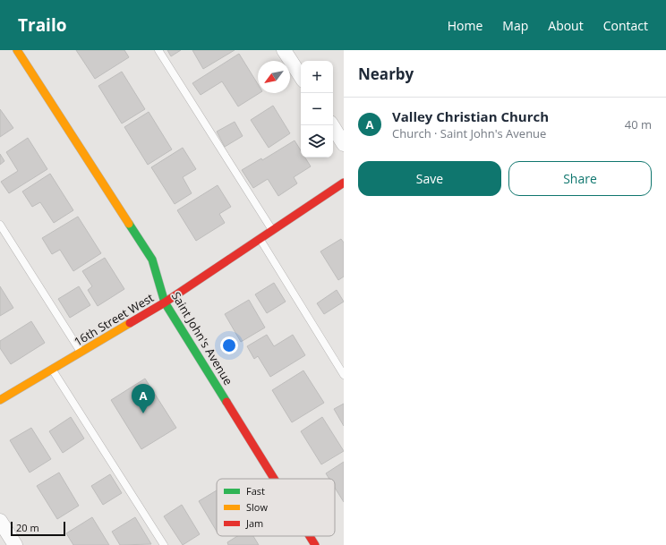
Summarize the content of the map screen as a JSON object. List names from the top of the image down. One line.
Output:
{"streets":{"street":["16th Street West","Saint John's Avenue"]},"crossings":[["16th Street West","Saint John's Avenue"]],"legend":["Fast","Slow","Jam"],"scale_bar":"20 m","north":"bottom left","page":{"header":"Trailo","nav":["Home","Map","About","Contact"],"heading":"Nearby","map_buttons":["+","−"],"list":[{"mark":"A","name":"Valley Christian Church","note":"Church · Saint John's Avenue","value":"40 m"}],"buttons":["Save","Share"],"pins":"A","scale":"20 m"}}
